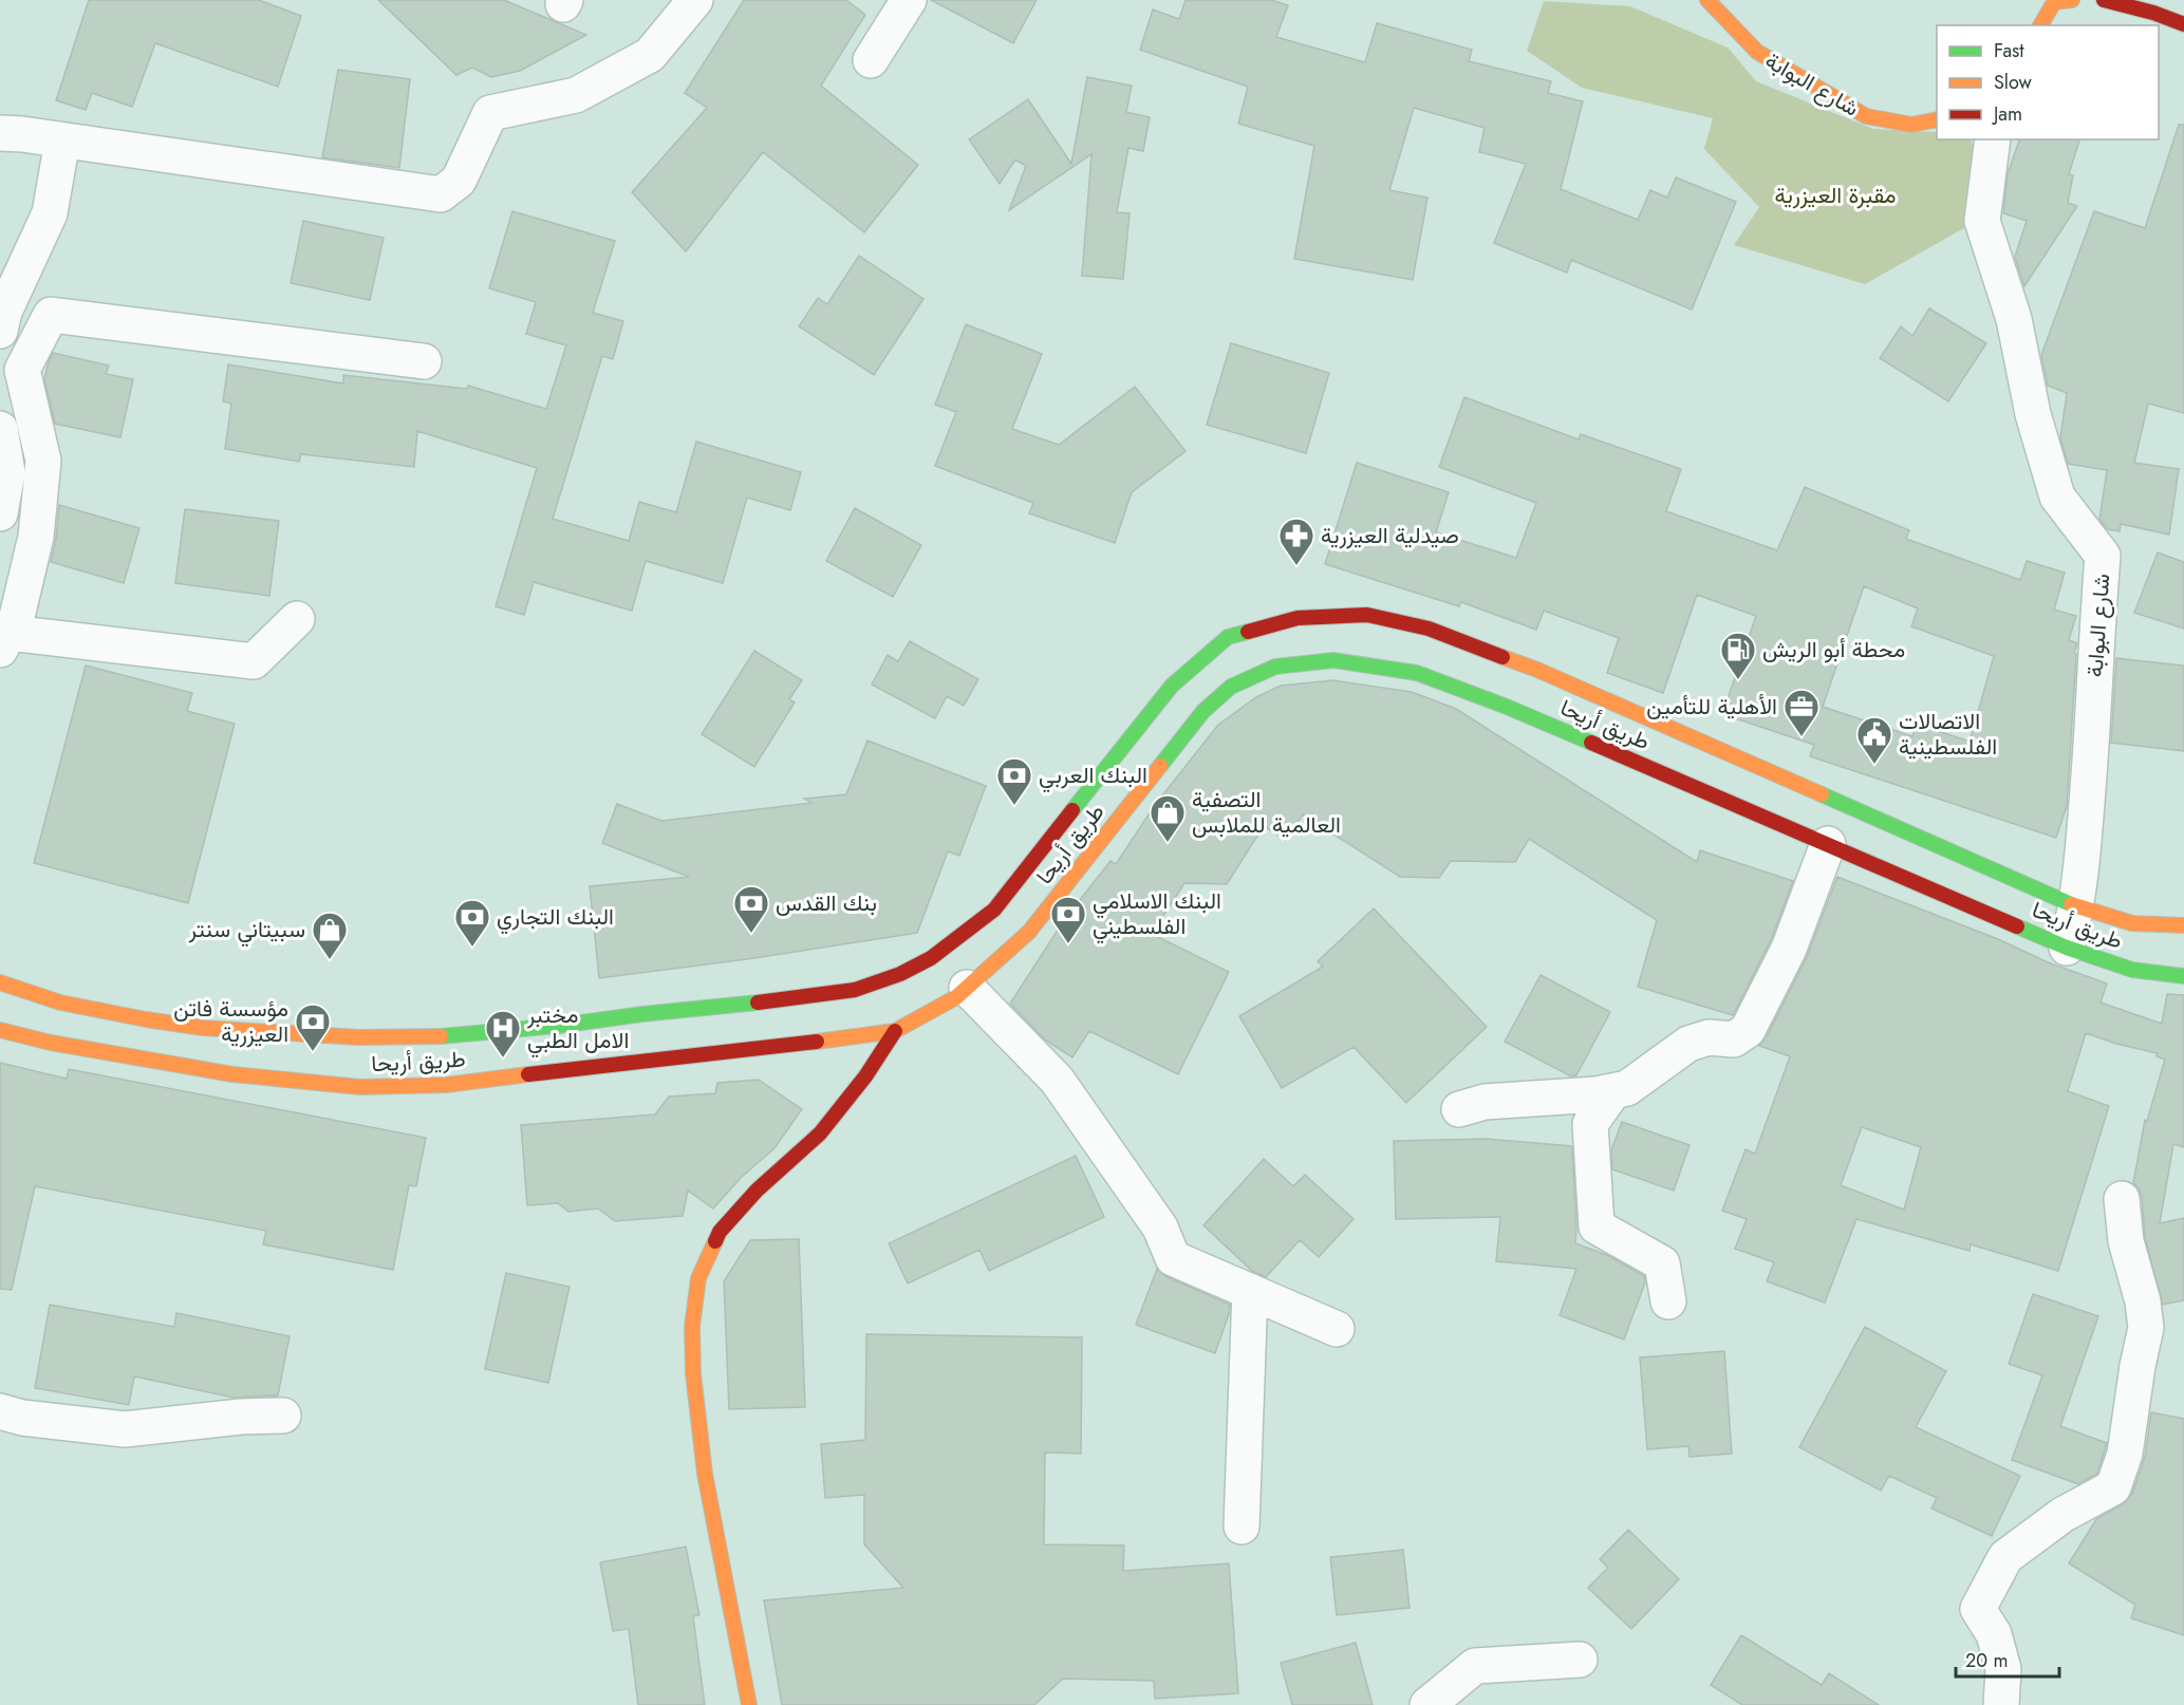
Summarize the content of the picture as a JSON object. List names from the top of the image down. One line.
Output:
{"streets":{"main road":["شارع البوابة","طريق أريحا"]},"crossings":[["شارع البوابة","طريق أريحا"]],"parks":["مقبرة العيزرية"],"places":{"pharmacy":["صيدلية العيزرية"],"fuel station":["محطة أبو الريش"],"office":["الأهلية للتأمين"],"public building":["الاتصالات الفلسطينية"],"bank":["البنك العربي","بنك القدس","البنك الاسلامي الفلسطيني","البنك التجاري","مؤسسة فاتن العيزرية"],"shop":["التصفية العالمية للملابس","سبيتاني سنتر"],"hospital":["مختبر الامل الطبي"]},"legend":["Fast","Slow","Jam"],"scale_bar":"20 m"}
